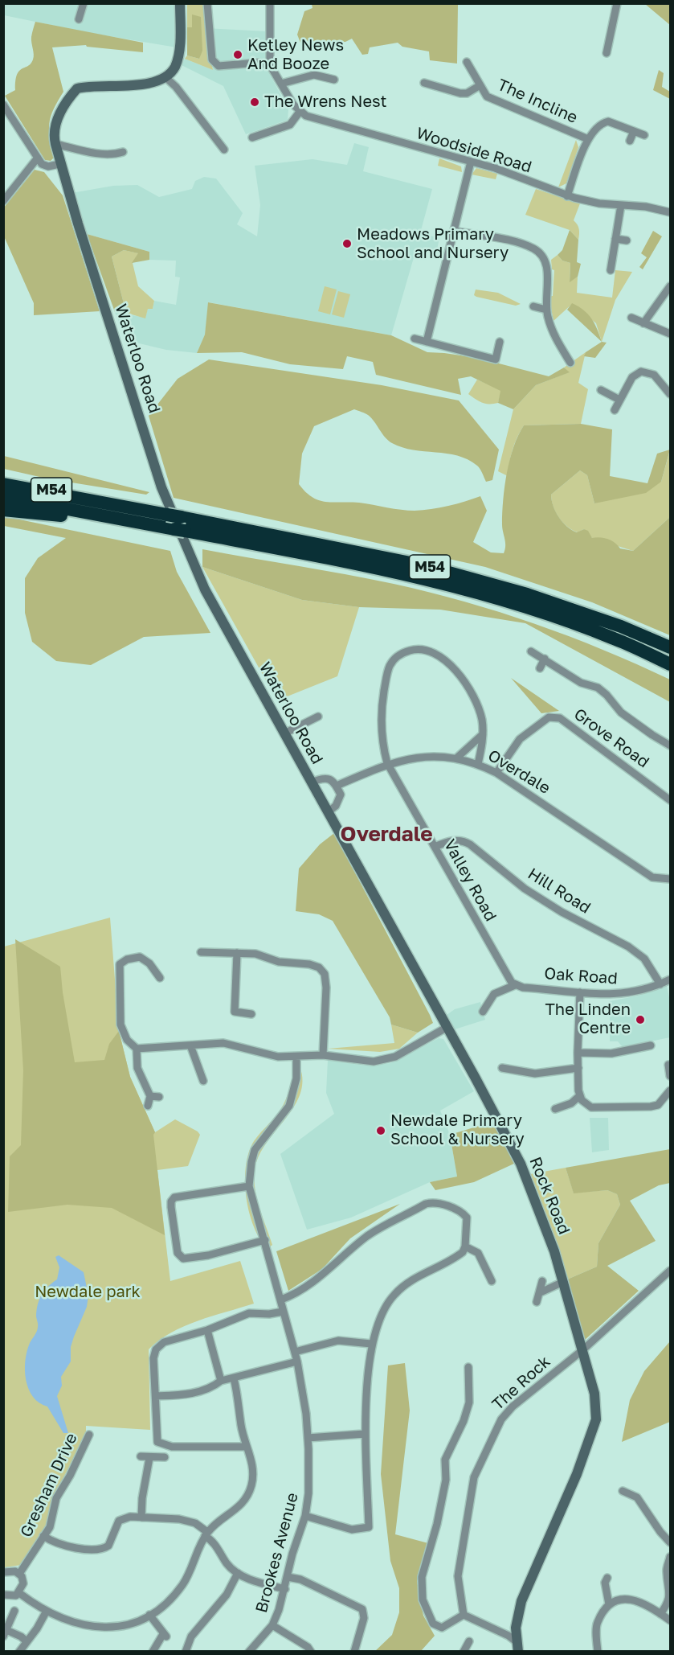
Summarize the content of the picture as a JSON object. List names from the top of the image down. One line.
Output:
{"streets":{"highway":["M54"],"street":["The Incline","Woodside Road","Waterloo Road","Grove Road","Overdale","Valley Road","Hill Road","Oak Road","Rock Road","The Rock","Gresham Drive","Brookes Avenue"]},"crossings":[["The Incline","Woodside Road"],["Waterloo Road","Rock Road"],["Grove Road","Overdale"],["Overdale","Valley Road"],["Valley Road","Hill Road"],["Valley Road","Oak Road"],["Hill Road","Oak Road"],["Rock Road","The Rock"]],"districts":["Overdale"],"parks":["Newdale park"],"places":["Ketley News And Booze","The Wrens Nest","Meadows Primary School and Nursery","The Linden Centre","Newdale Primary School & Nursery"]}
